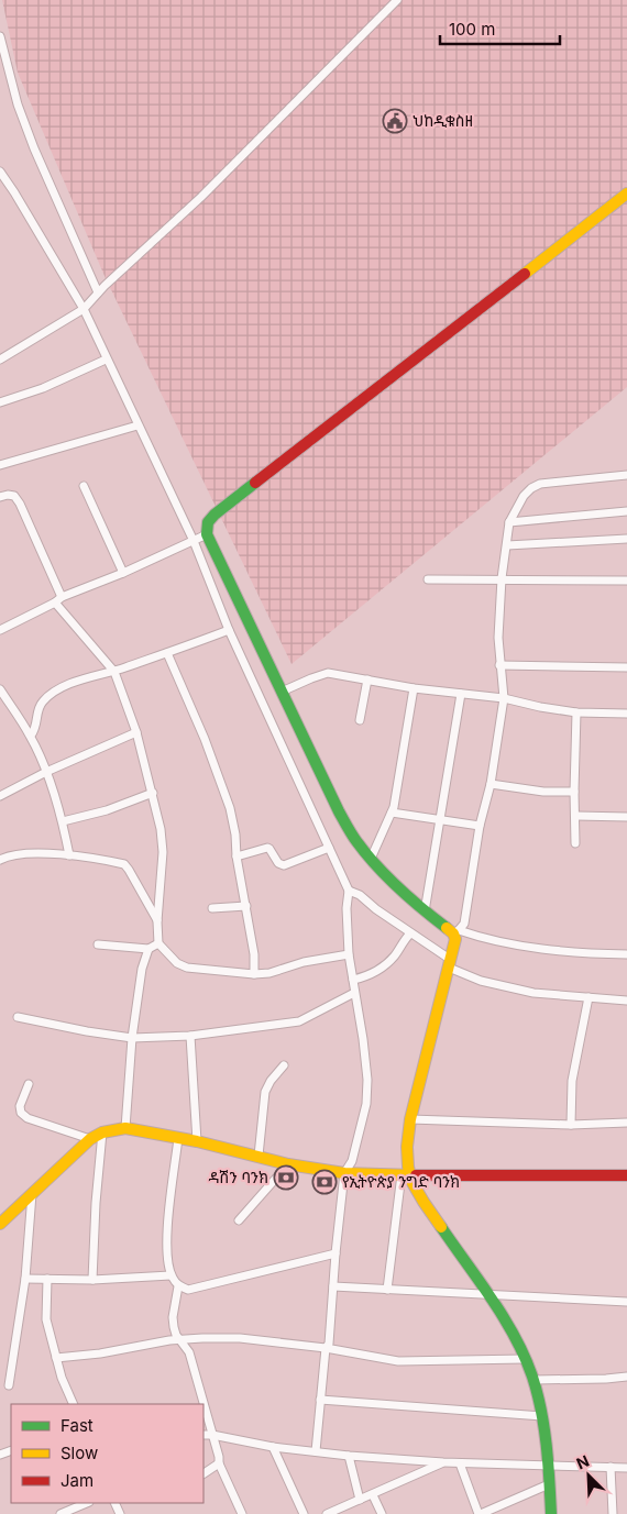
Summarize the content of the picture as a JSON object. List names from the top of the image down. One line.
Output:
{"places":{"public building":["ህከዲቁስዘ"],"bank":["ዳሽን ባንክ","የኢትዮጵያ ንግድ ባንክ"]},"legend":["Fast","Slow","Jam"],"scale_bar":"100 m","north":"top left"}
